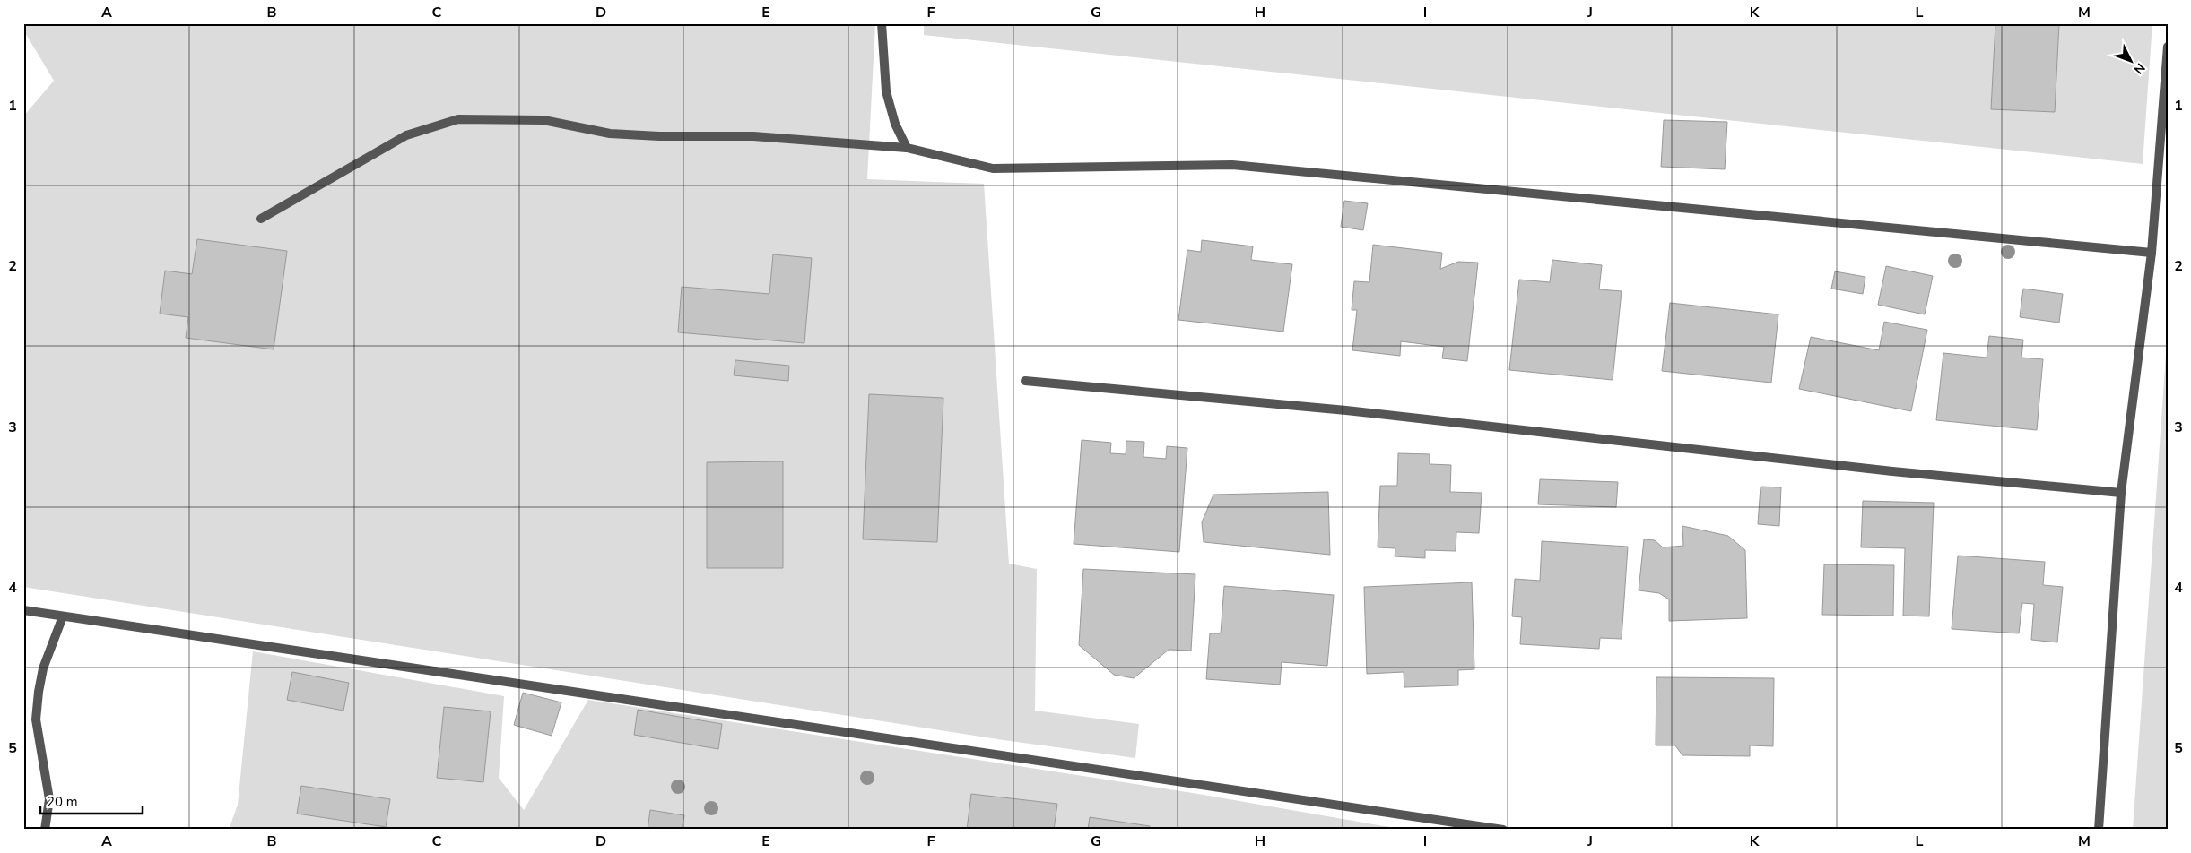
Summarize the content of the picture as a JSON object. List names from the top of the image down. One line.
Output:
{"scale_bar":"20 m","north":"bottom right","grid":{"columns":["A","B","C","D","E","F","G","H","I","J","K","L","M"],"rows":["1","2","3","4","5"]}}
